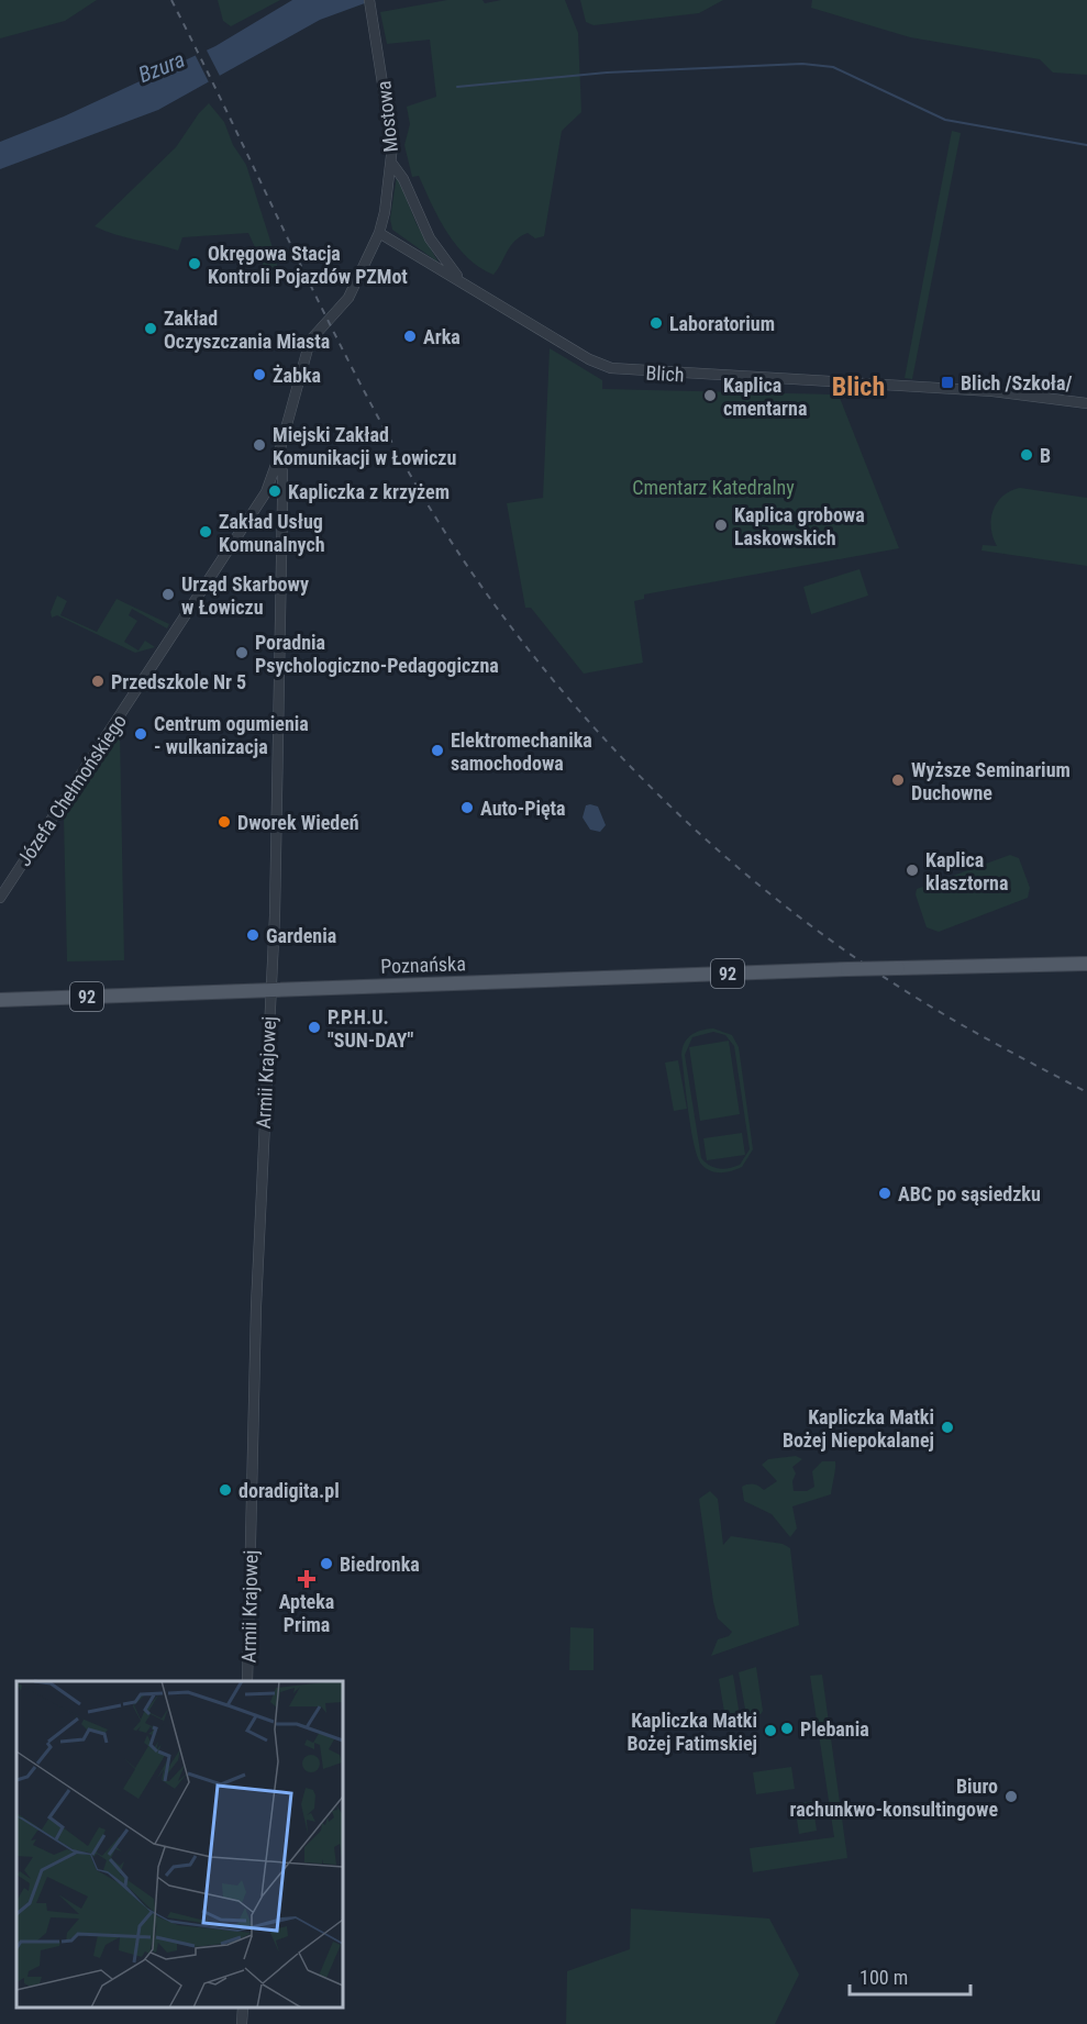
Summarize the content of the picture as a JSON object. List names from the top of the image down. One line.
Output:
{"streets":{"main road":["Poznańska","92"],"street":["Mostowa","Blich","Józefa Chełmońskiego","Armii Krajowej"]},"crossings":[["Mostowa","Blich"],["Mostowa","Józefa Chełmońskiego"],["Blich","Józefa Chełmońskiego"],["Józefa Chełmońskiego","Armii Krajowej"],["Poznańska","Armii Krajowej"]],"districts":["Blich"],"water":["Bzura"],"parks":["Cmentarz Katedralny"],"places":{"other":["Okręgowa Stacja Kontroli Pojazdów PZMot","Laboratorium","Zakład Oczyszczania Miasta","Arka","Żabka","Kaplica cmentarna","Miejski Zakład Komunikacji w Łowiczu","B","Kapliczka z krzyżem","Kaplica grobowa Laskowskich","Zakład Usług Komunalnych","Urząd Skarbowy w Łowiczu","Poradnia Psychologiczno-Pedagogiczna","Przedszkole Nr 5","Centrum ogumienia - wulkanizacja","Elektromechanika samochodowa","Wyższe Seminarium Duchowne","Auto-Pięta","Dworek Wiedeń","Kaplica klasztorna","Gardenia","P.P.H.U. \"SUN-DAY\"","ABC po sąsiedzku","Kapliczka Matki Bożej Niepokalanej","doradigita.pl","Biedronka","Plebania","Kapliczka Matki Bożej Fatimskiej","Biuro rachunkwo-konsultingowe"],"transit":["Blich /Szkoła/"],"health":["Apteka Prima"]},"scale_bar":"100 m"}
